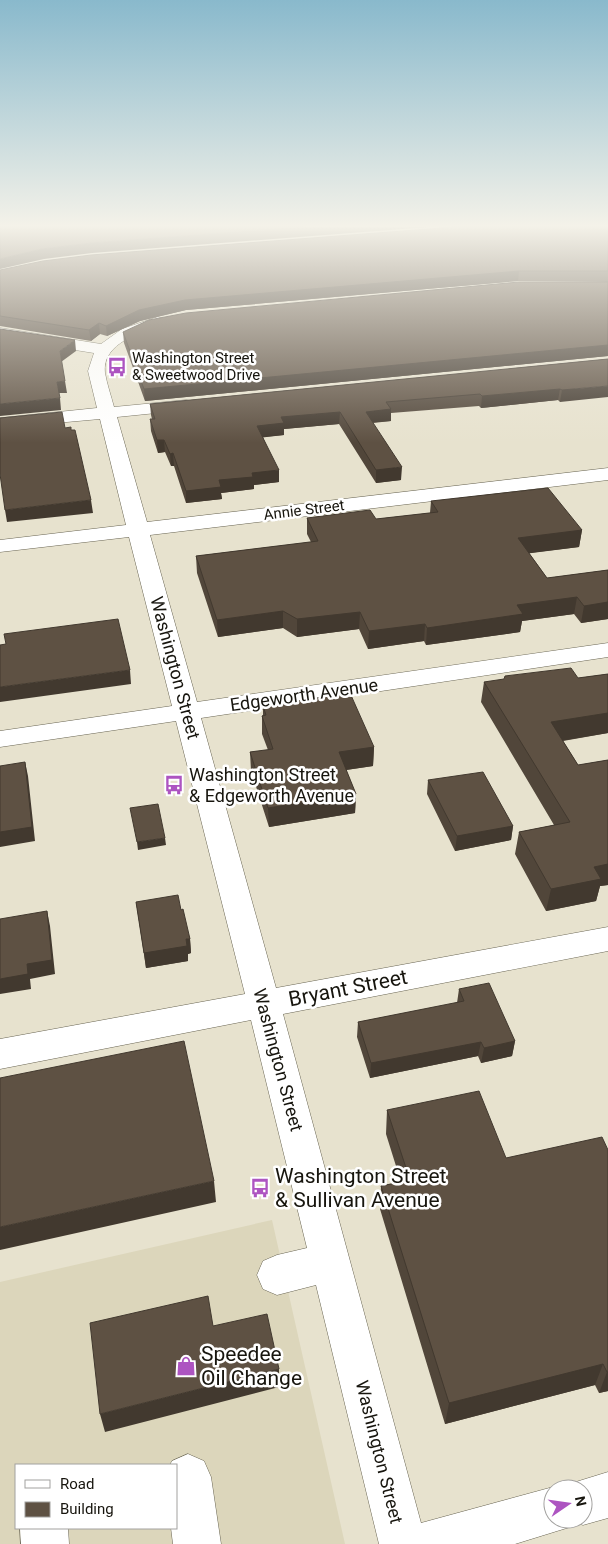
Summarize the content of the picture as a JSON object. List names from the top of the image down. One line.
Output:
{"streets":{"street":["Annie Street","Washington Street","Edgeworth Avenue","Bryant Street"]},"crossings":[["Annie Street","Washington Street"],["Washington Street","Edgeworth Avenue"],["Washington Street","Bryant Street"]],"places":{"bus stop":["Washington Street & Sweetwood Drive","Washington Street & Edgeworth Avenue","Washington Street & Sullivan Avenue"],"shop":["Speedee Oil Change"]},"legend":["Road","Building"],"north":"right"}
